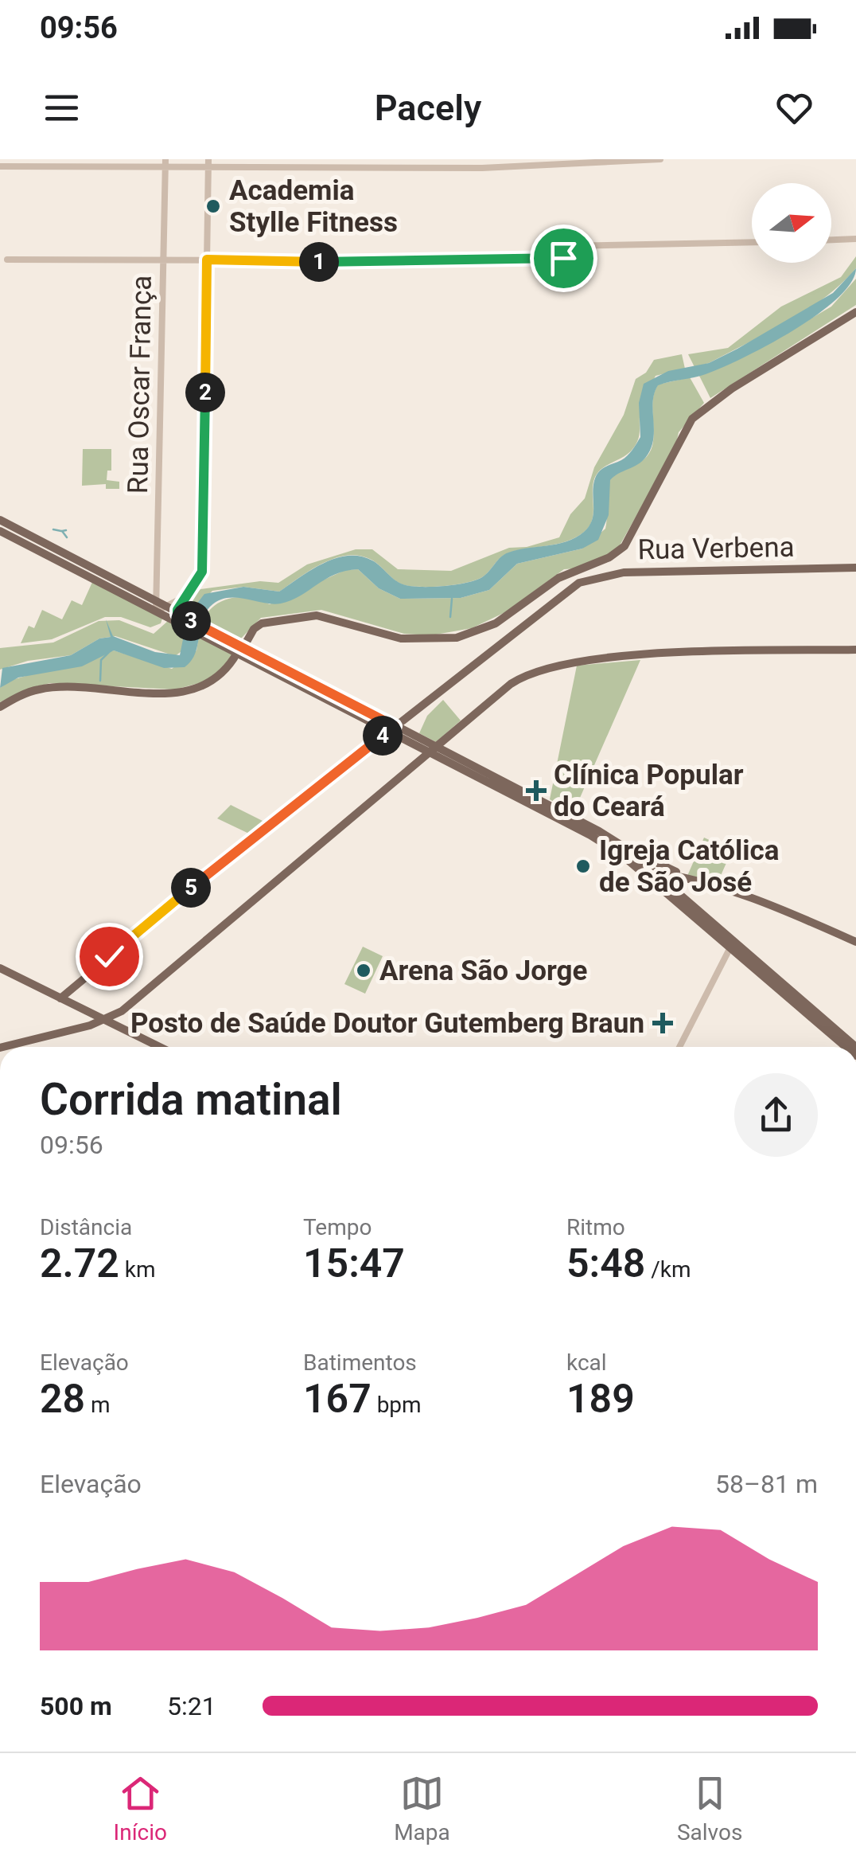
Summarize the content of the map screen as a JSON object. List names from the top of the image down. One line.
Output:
{"streets":{"main road":["Rua Verbena"],"street":["Rua Oscar França"]},"places":{"other":["Academia Stylle Fitness","Igreja Católica de São José","Arena São Jorge"],"health":["Clínica Popular do Ceará","Posto de Saúde Doutor Gutemberg Braun"]},"north":"right","page":{"status":"09:56","header":"Pacely","pins":["1","2","3","4","5"],"heading":["Corrida matinal","09:56"],"stats":[["Distância","2.72 km"],["Tempo","15:47"],["Ritmo","5:48 /km"],["Elevação","28 m"],["Batimentos","167 bpm"],["kcal","189"]],"chart":["Elevação","58–81 m"],"list":[{"name":"500 m","note":"5:21"}],"tabs":["Início","Mapa","Salvos"]}}
